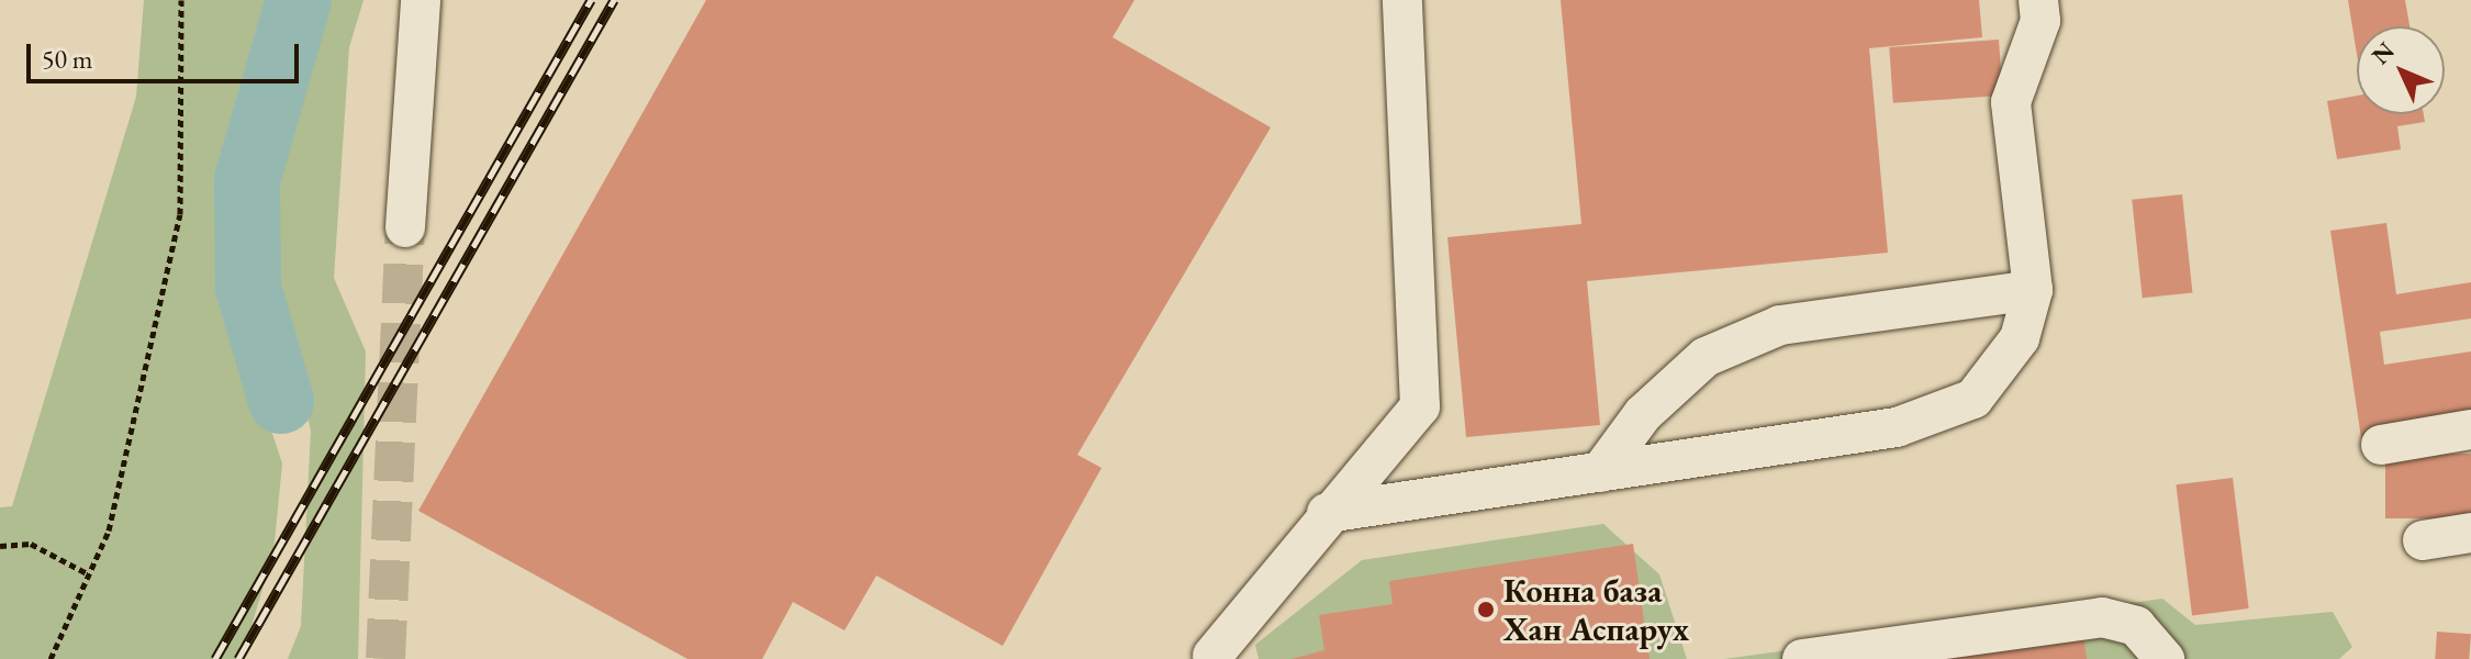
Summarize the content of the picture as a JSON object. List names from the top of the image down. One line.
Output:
{"places":["Конна база Хан Аспарух"],"scale_bar":"50 m","north":"top left"}
